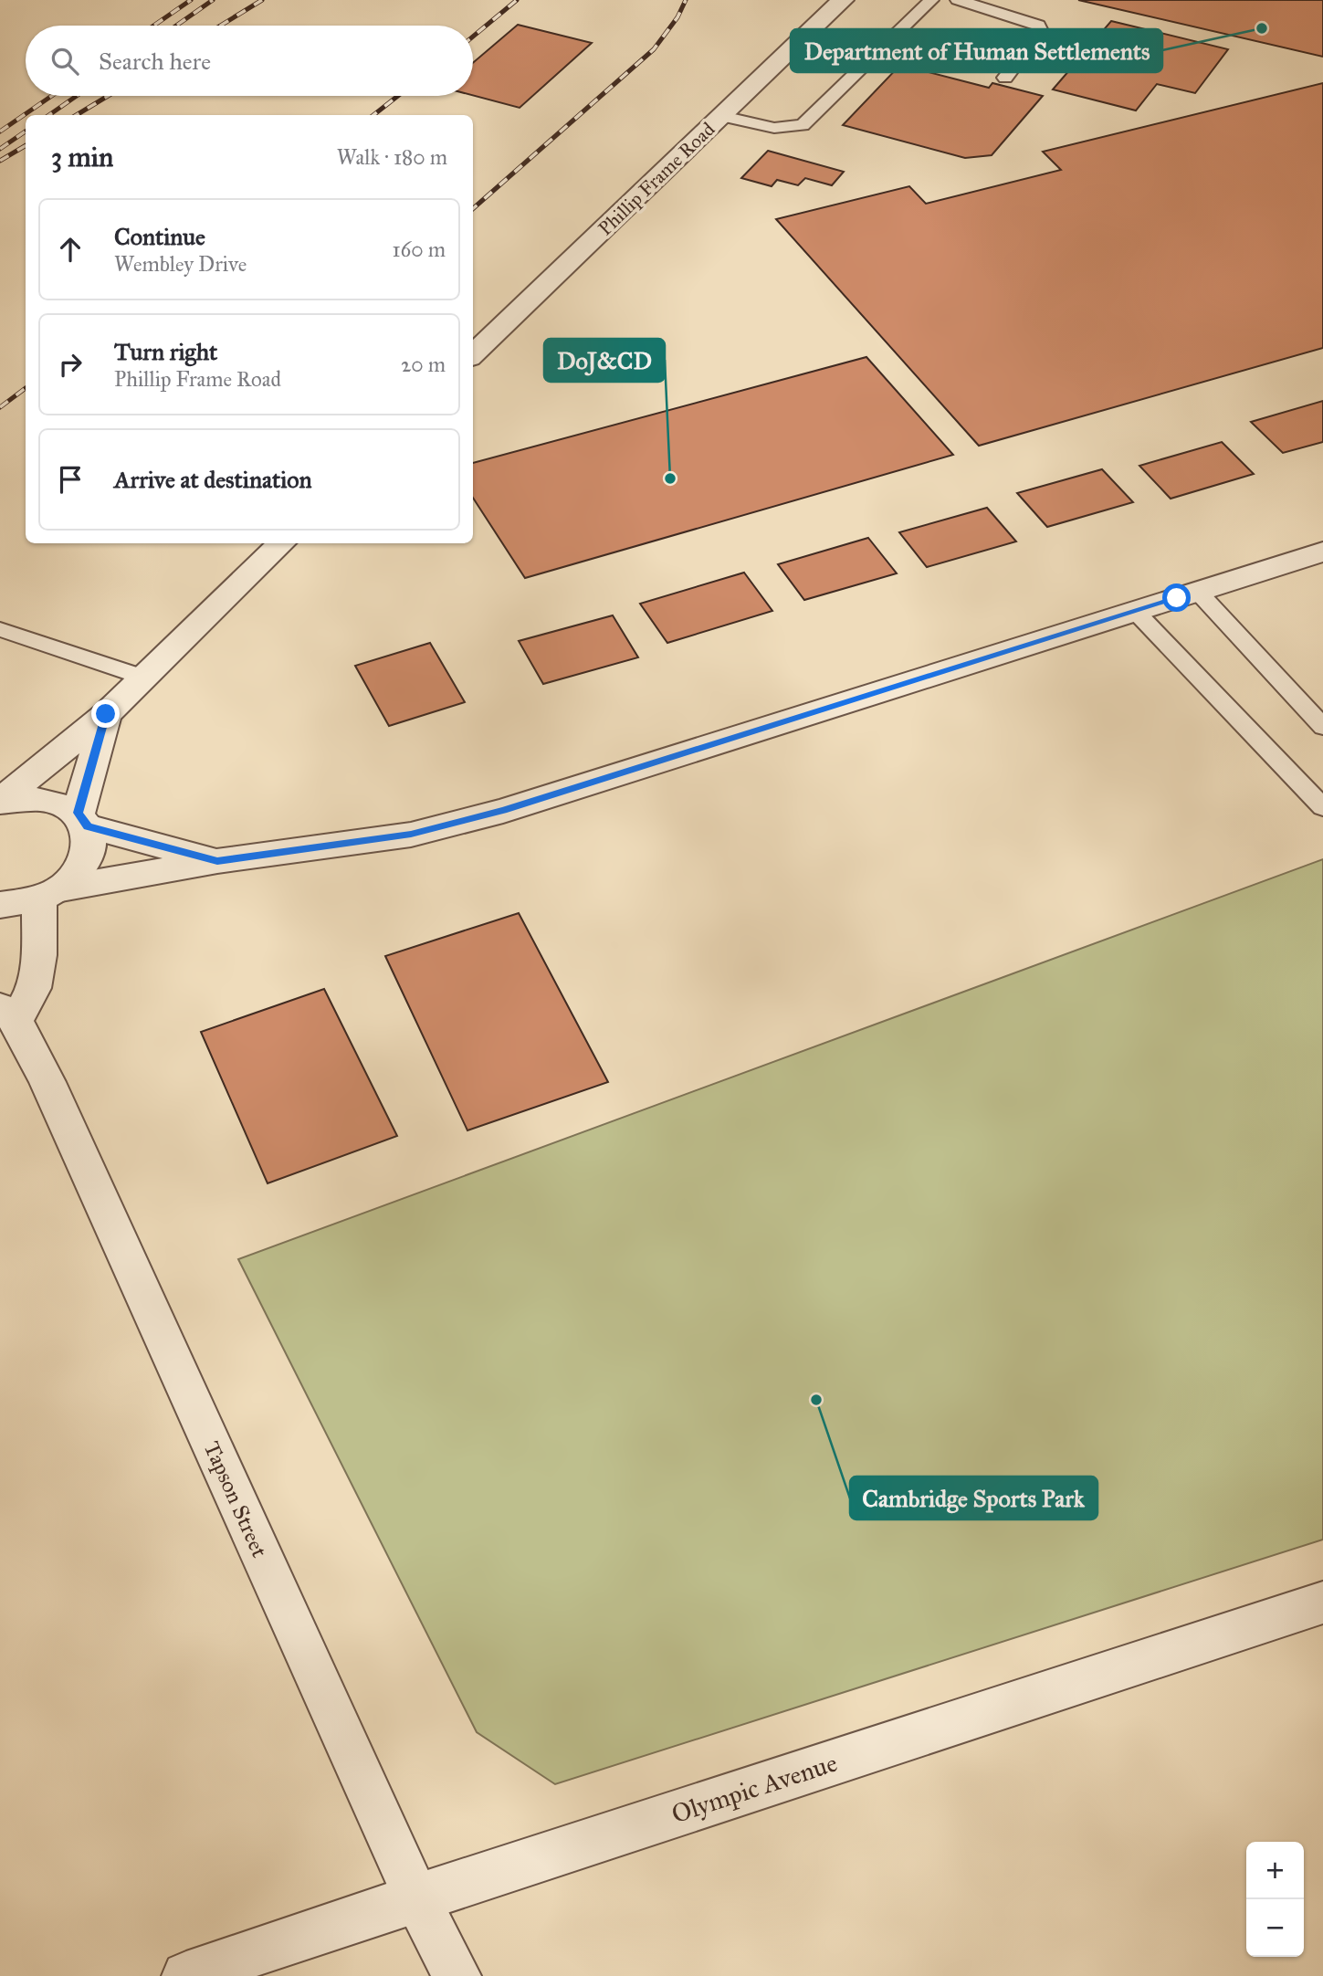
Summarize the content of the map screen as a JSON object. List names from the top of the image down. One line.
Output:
{"streets":{"street":["Phillip Frame Road","Tapson Street","Olympic Avenue"]},"crossings":[["Tapson Street","Olympic Avenue"]],"places":["Department of Human Settlements","DoJ&CD","Cambridge Sports Park"],"page":{"search":"Search here","heading":["3 min","Walk · 180 m"],"list":[["Continue","Wembley Drive","160 m"],["Turn right","Phillip Frame Road","20 m"],"Arrive at destination"],"map_buttons":["+","−"]}}
